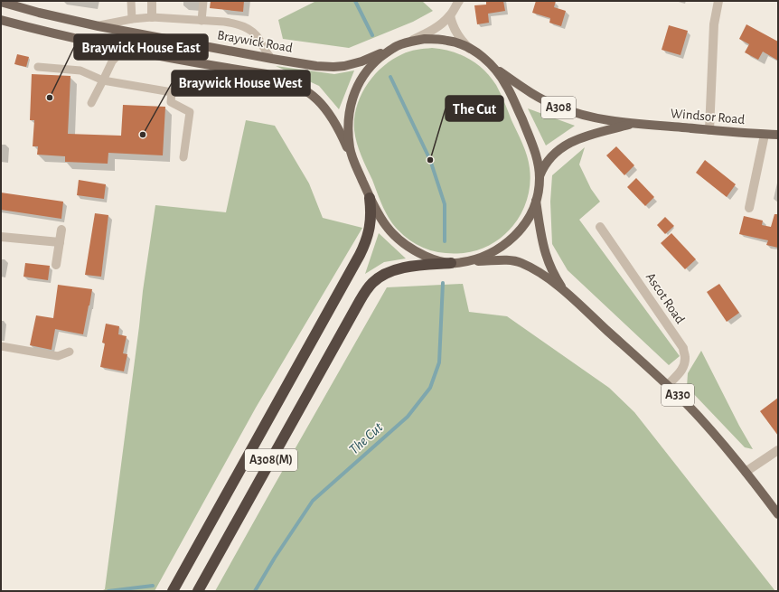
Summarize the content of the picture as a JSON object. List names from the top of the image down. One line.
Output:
{"streets":{"highway":["A308(M)"],"main road":["Braywick Road","A308","Windsor Road","A330"],"street":["Ascot Road"]},"crossings":[["Ascot Road","A330"],["A330","A308(M)"]],"water":["The Cut"],"places":["Braywick House East","Braywick House West","The Cut"]}
